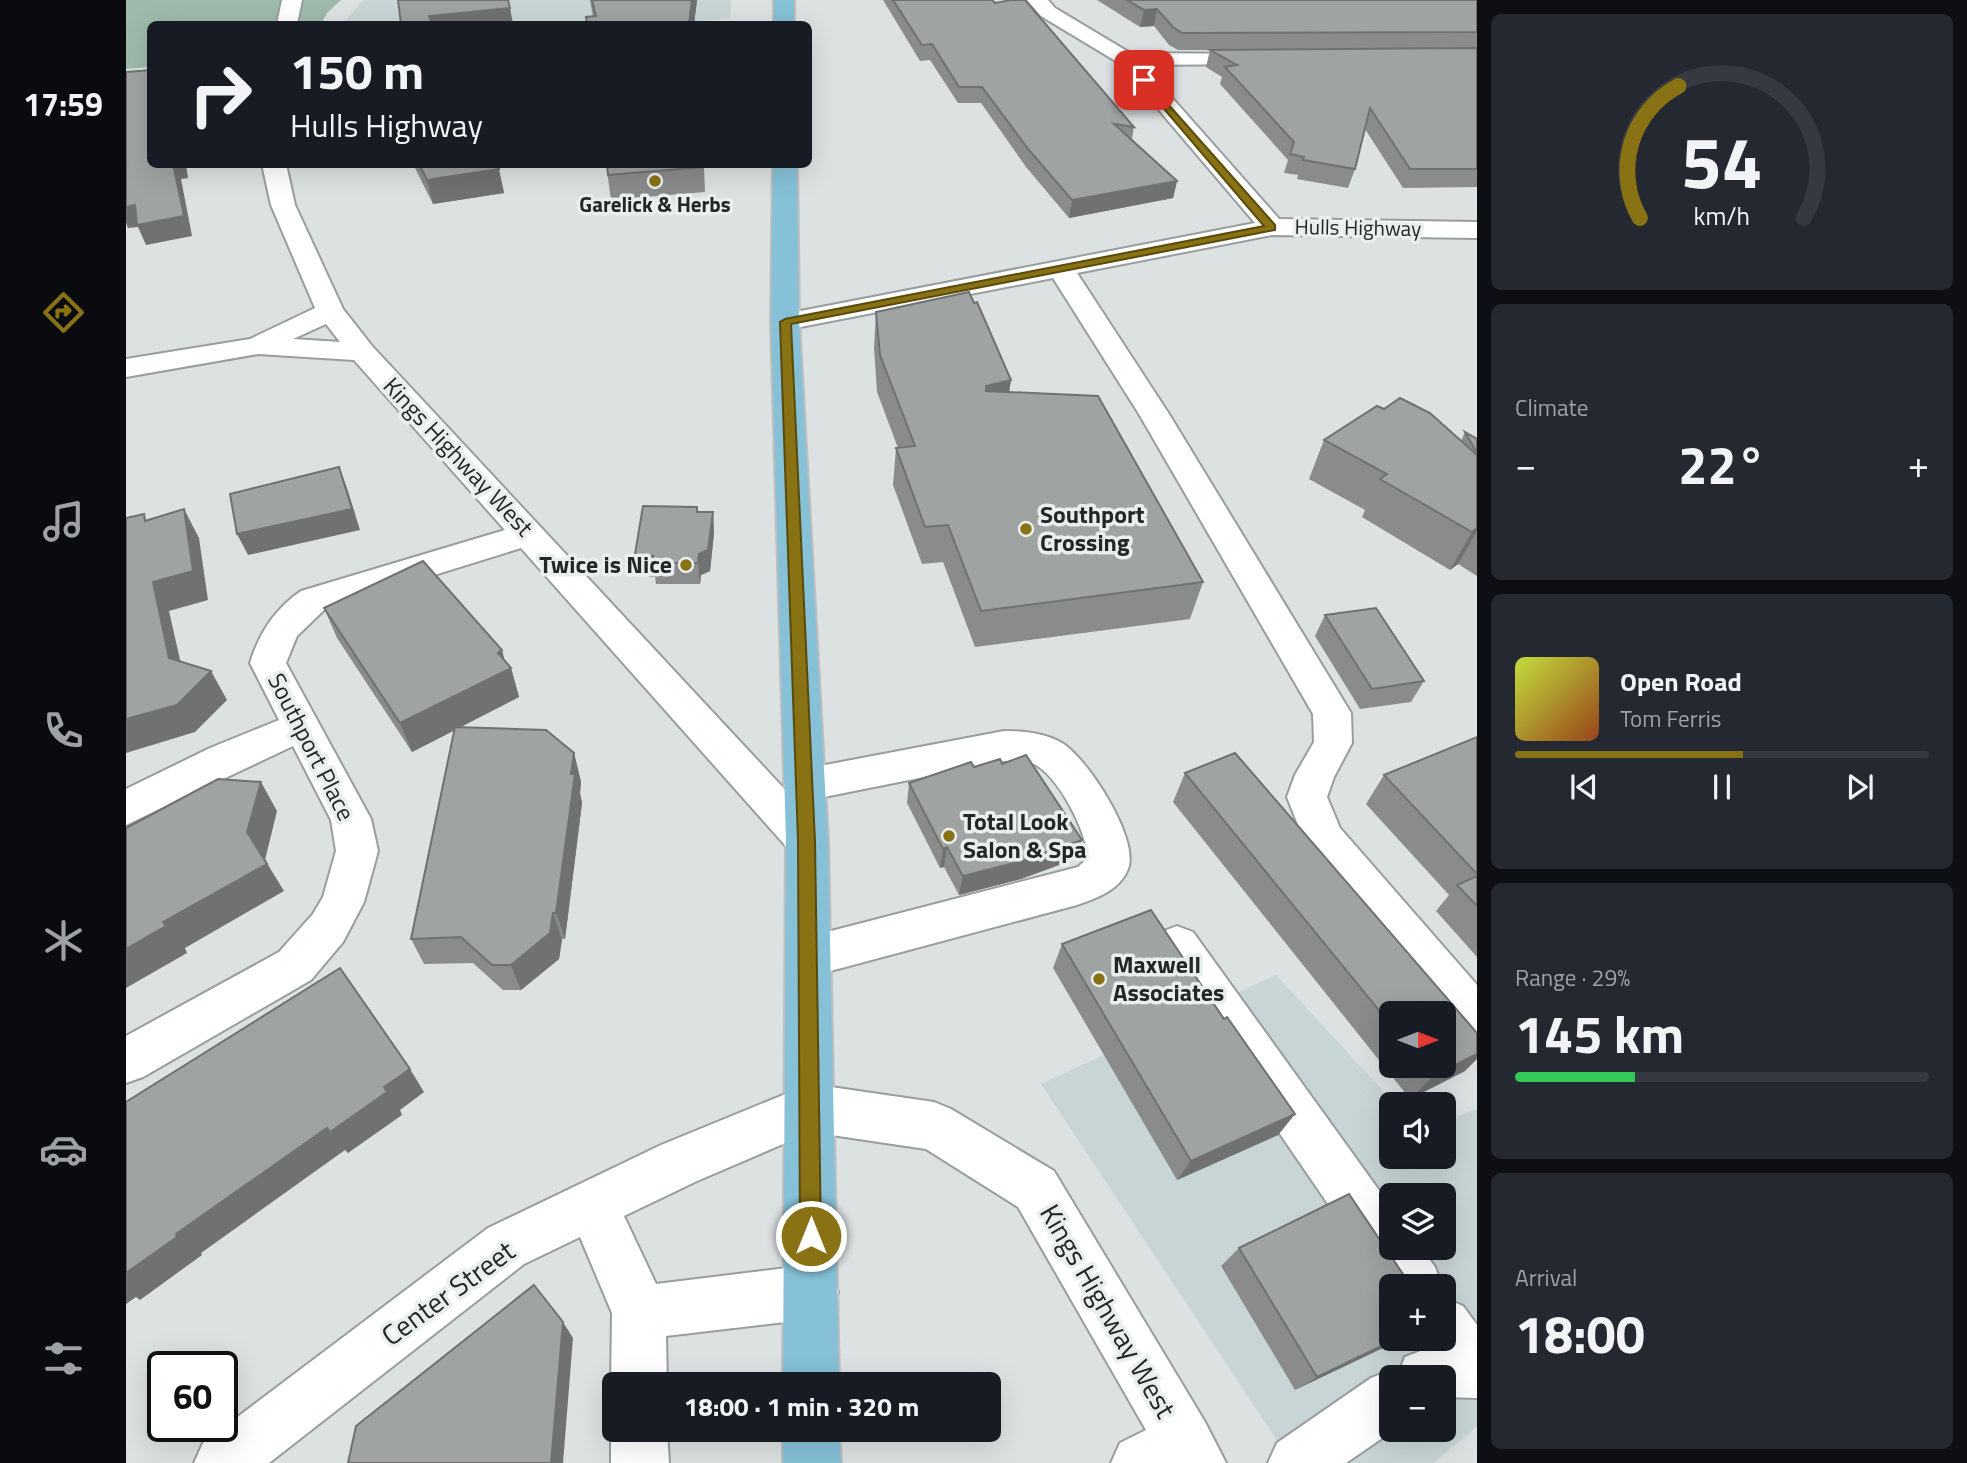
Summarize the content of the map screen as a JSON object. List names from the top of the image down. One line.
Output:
{"streets":{"street":["Hulls Highway","Kings Highway West","Southport Place","Center Street"]},"crossings":[["Kings Highway West","Southport Place"],["Kings Highway West","Center Street"]],"places":["Garelick & Herbs","Southport Crossing","Twice is Nice","Total Look Salon & Spa","Maxwell Associates"],"north":"right","page":{"tabs":"17:59","turn":["150 m","Hulls Highway"],"tile":["Climate",["Range · 29%","145 km"],["Arrival","18:00"]],"heat":["−","22°","+"],"song":["Open Road","Tom Ferris"],"map_buttons":["+","−"],"limit":"60","trip":"18:00 · 1 min · 320 m","gauge":["54","km/h"]}}
